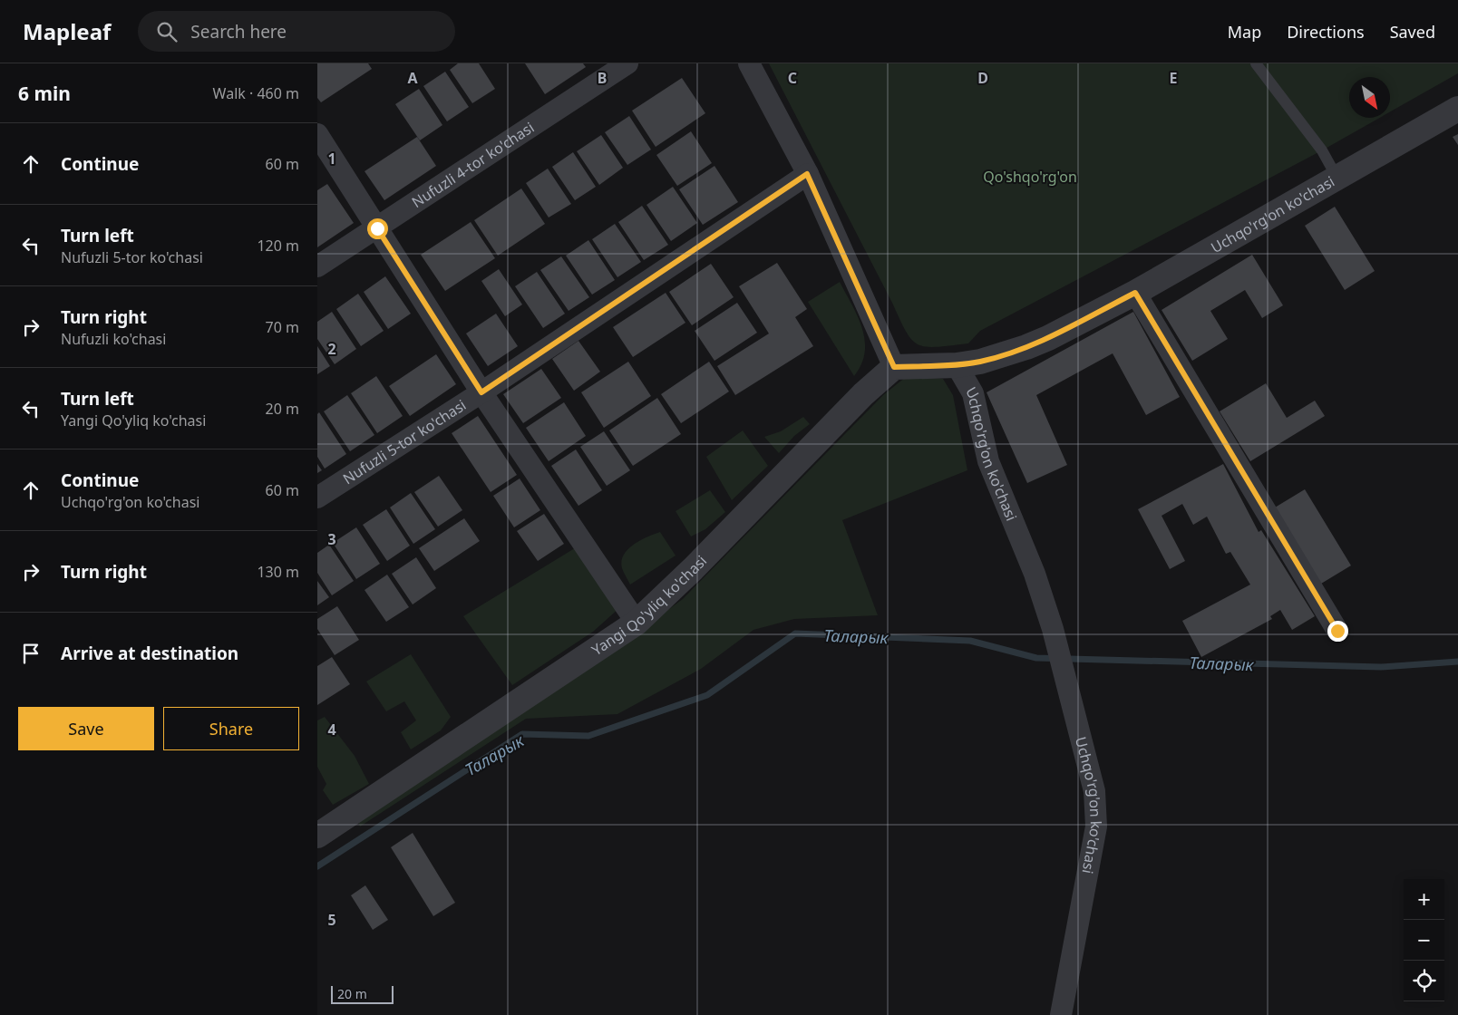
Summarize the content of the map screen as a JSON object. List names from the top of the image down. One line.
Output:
{"streets":{"street":["Nufuzli 4-tor ko'chasi","Uchqo'rg'on ko'chasi","Nufuzli 5-tor ko'chasi","Yangi Qo'yliq ko'chasi"]},"water":["Таларык"],"parks":["Qo'shqo'rg'on"],"scale_bar":"20 m","north":"bottom right","page":{"header":"Mapleaf","search":"Search here","nav":["Map","Directions","Saved"],"heading":["6 min","Walk · 460 m"],"list":[["Continue","60 m"],["Turn left","Nufuzli 5-tor ko'chasi","120 m"],["Turn right","Nufuzli ko'chasi","70 m"],["Turn left","Yangi Qo'yliq ko'chasi","20 m"],["Continue","Uchqo'rg'on ko'chasi","60 m"],["Turn right","130 m"],"Arrive at destination"],"buttons":["Save","Share"],"map_buttons":["+","−"],"scale":"20 m"},"grid":{"columns":["A","B","C","D","E"],"rows":["1","2","3","4","5"]}}
